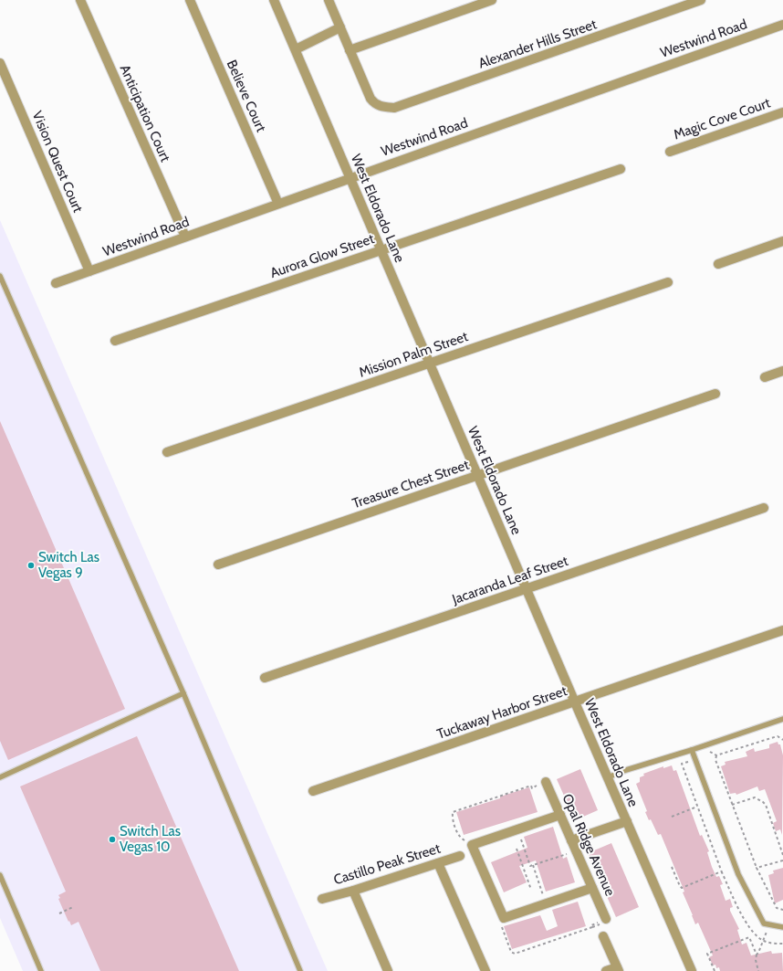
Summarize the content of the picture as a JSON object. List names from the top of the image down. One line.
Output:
{"streets":{"street":["Westwind Road","Alexander Hills Street","Believe Court","Anticipation Court","Magic Cove Court","Vision Quest Court","West Eldorado Lane","Aurora Glow Street","Mission Palm Street","Treasure Chest Street","Jacaranda Leaf Street","Tuckaway Harbor Street","Opal Ridge Avenue","Castillo Peak Street"]},"crossings":[["Westwind Road","Believe Court"],["Westwind Road","Anticipation Court"],["Westwind Road","Vision Quest Court"],["Westwind Road","West Eldorado Lane"],["West Eldorado Lane","Aurora Glow Street"],["West Eldorado Lane","Mission Palm Street"],["West Eldorado Lane","Treasure Chest Street"],["West Eldorado Lane","Jacaranda Leaf Street"],["West Eldorado Lane","Tuckaway Harbor Street"]],"places":["Switch Las Vegas 9","Switch Las Vegas 10"]}
